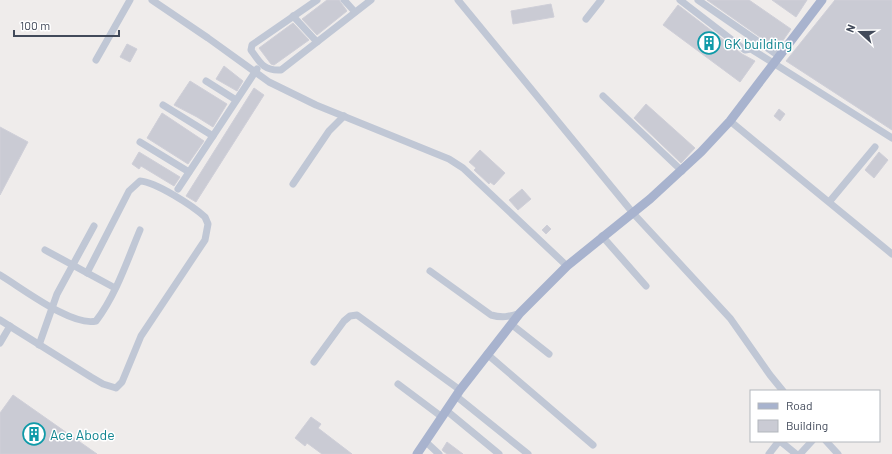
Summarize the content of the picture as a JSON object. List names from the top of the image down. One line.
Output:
{"places":{"building":["GK building","Ace Abode"]},"legend":["Road","Building"],"scale_bar":"100 m","north":"left"}
